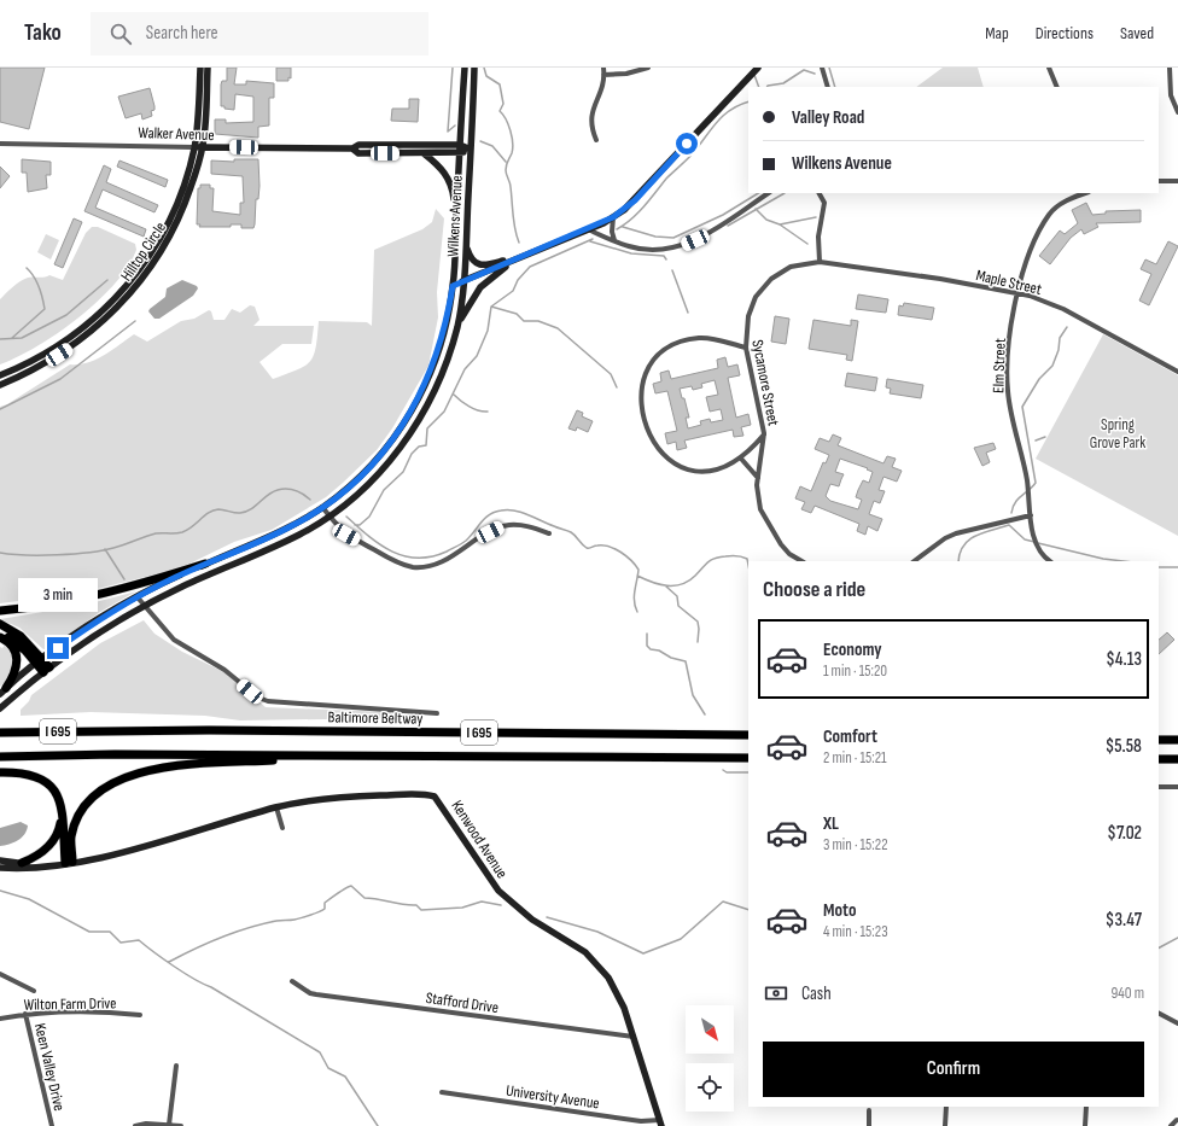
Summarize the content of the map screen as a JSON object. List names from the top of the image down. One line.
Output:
{"streets":{"highway":["Baltimore Beltway","I 695"],"street":["Walker Avenue","Wilkens Avenue","Hilltop Circle","Maple Street","Elm Street","Sycamore Street","Kenwood Avenue","Stafford Drive","Wilton Farm Drive","Keen Valley Drive","University Avenue"]},"crossings":[["Walker Avenue","Wilkens Avenue"],["Walker Avenue","Hilltop Circle"],["Maple Street","Elm Street"],["Maple Street","Sycamore Street"],["Kenwood Avenue","Stafford Drive"],["Kenwood Avenue","University Avenue"],["Wilton Farm Drive","Keen Valley Drive"]],"parks":["Spring Grove Park"],"north":"bottom right","page":{"header":"Tako","search":"Search here","nav":["Map","Directions","Saved"],"banner":["Valley Road","Wilkens Avenue"],"heading":"Choose a ride","bubble":"3 min","list":[{"name":"Economy","note":"1 min · 15:20","value":"$4.13"},{"name":"Comfort","note":"2 min · 15:21","value":"$5.58"},{"name":"XL","note":"3 min · 15:22","value":"$7.02"},{"name":"Moto","note":"4 min · 15:23","value":"$3.47"}],"pay":["Cash","940 m"],"buttons":"Confirm"}}
